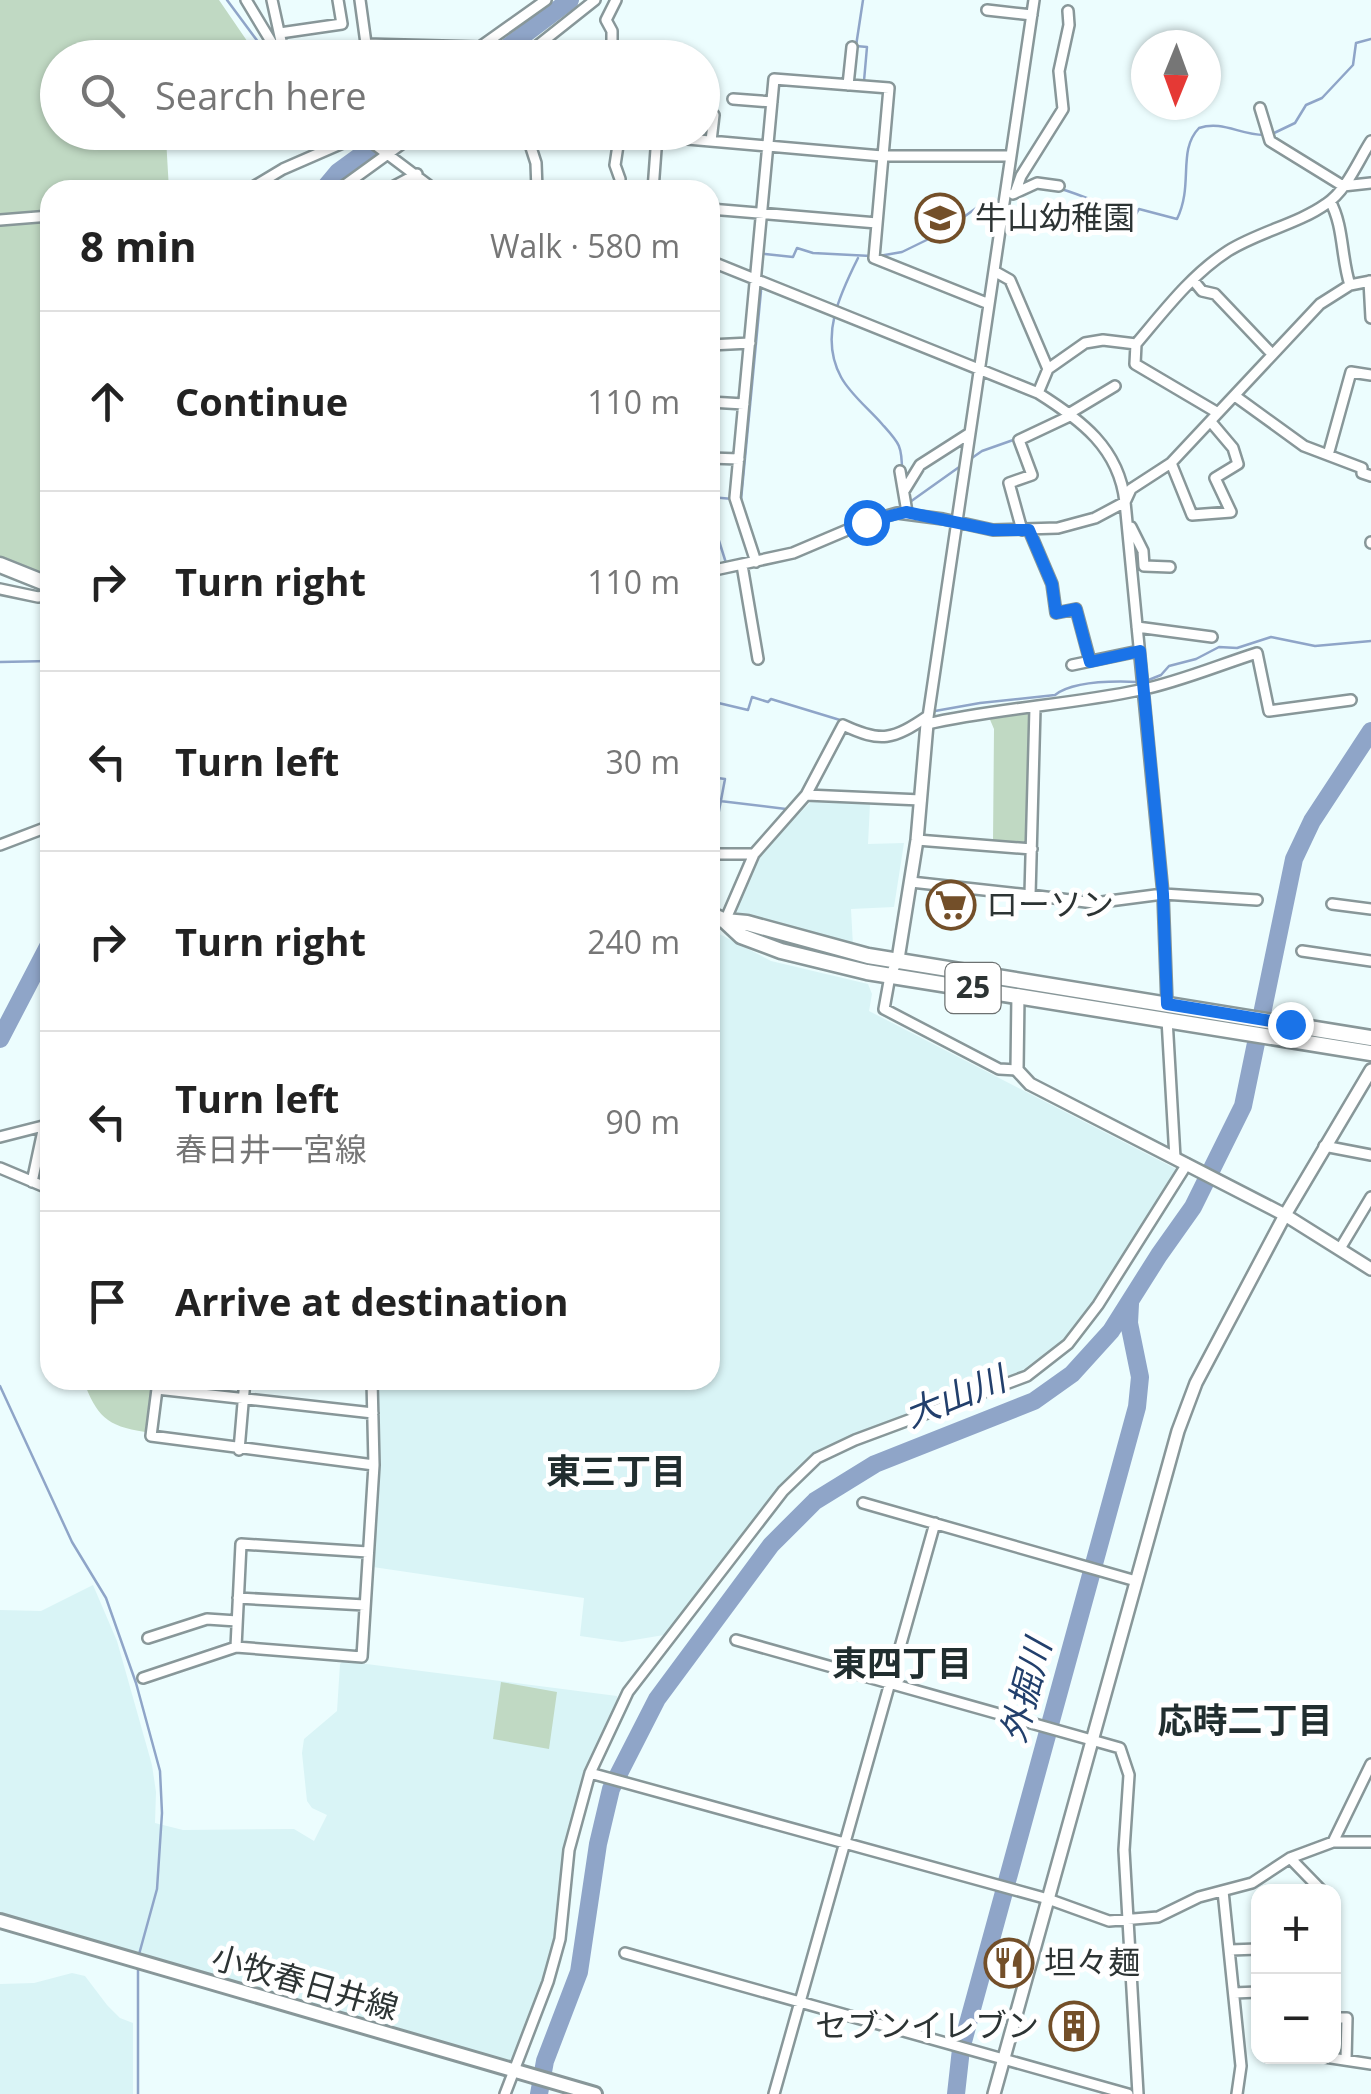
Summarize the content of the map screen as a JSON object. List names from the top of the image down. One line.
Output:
{"streets":{"main road":["25","小牧春日井線"]},"districts":["東三丁目","東四丁目","応時二丁目"],"water":["大山川","外掘川"],"places":{"school or university":["牛山幼稚園"],"supermarket":["ローソン"],"restaurant":["坦々麺"],"building":["セブンイレブン"]},"north":"bottom","page":{"search":"Search here","heading":["8 min","Walk · 580 m"],"list":[["Continue","110 m"],["Turn right","110 m"],["Turn left","30 m"],["Turn right","240 m"],["Turn left","春日井一宮線","90 m"],"Arrive at destination"],"map_buttons":["+","−"]}}
